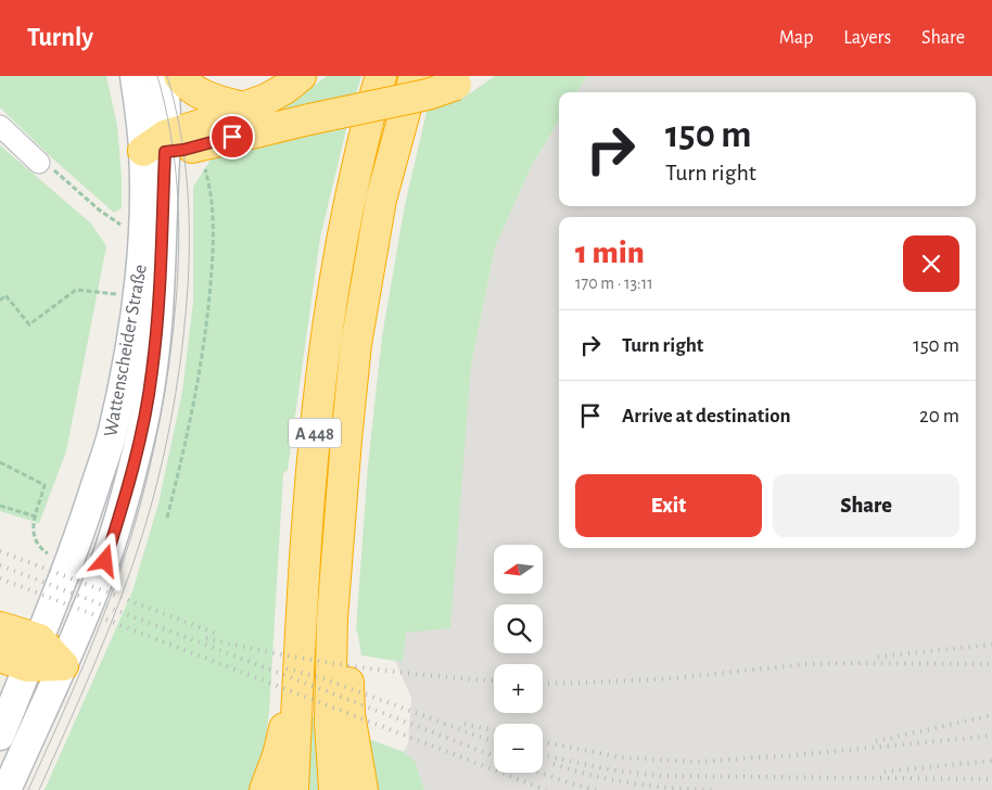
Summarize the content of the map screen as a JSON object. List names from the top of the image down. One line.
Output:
{"streets":{"highway":["A 448"],"main road":["Wattenscheider Straße"]},"north":"left","page":{"header":"Turnly","nav":["Map","Layers","Share"],"turn":["150 m","Turn right"],"heading":["1 min","170 m · 13:11"],"list":[{"name":"Turn right","value":"150 m"},{"name":"Arrive at destination","value":"20 m"}],"buttons":["Exit","Share"],"map_buttons":["+","−"]}}
